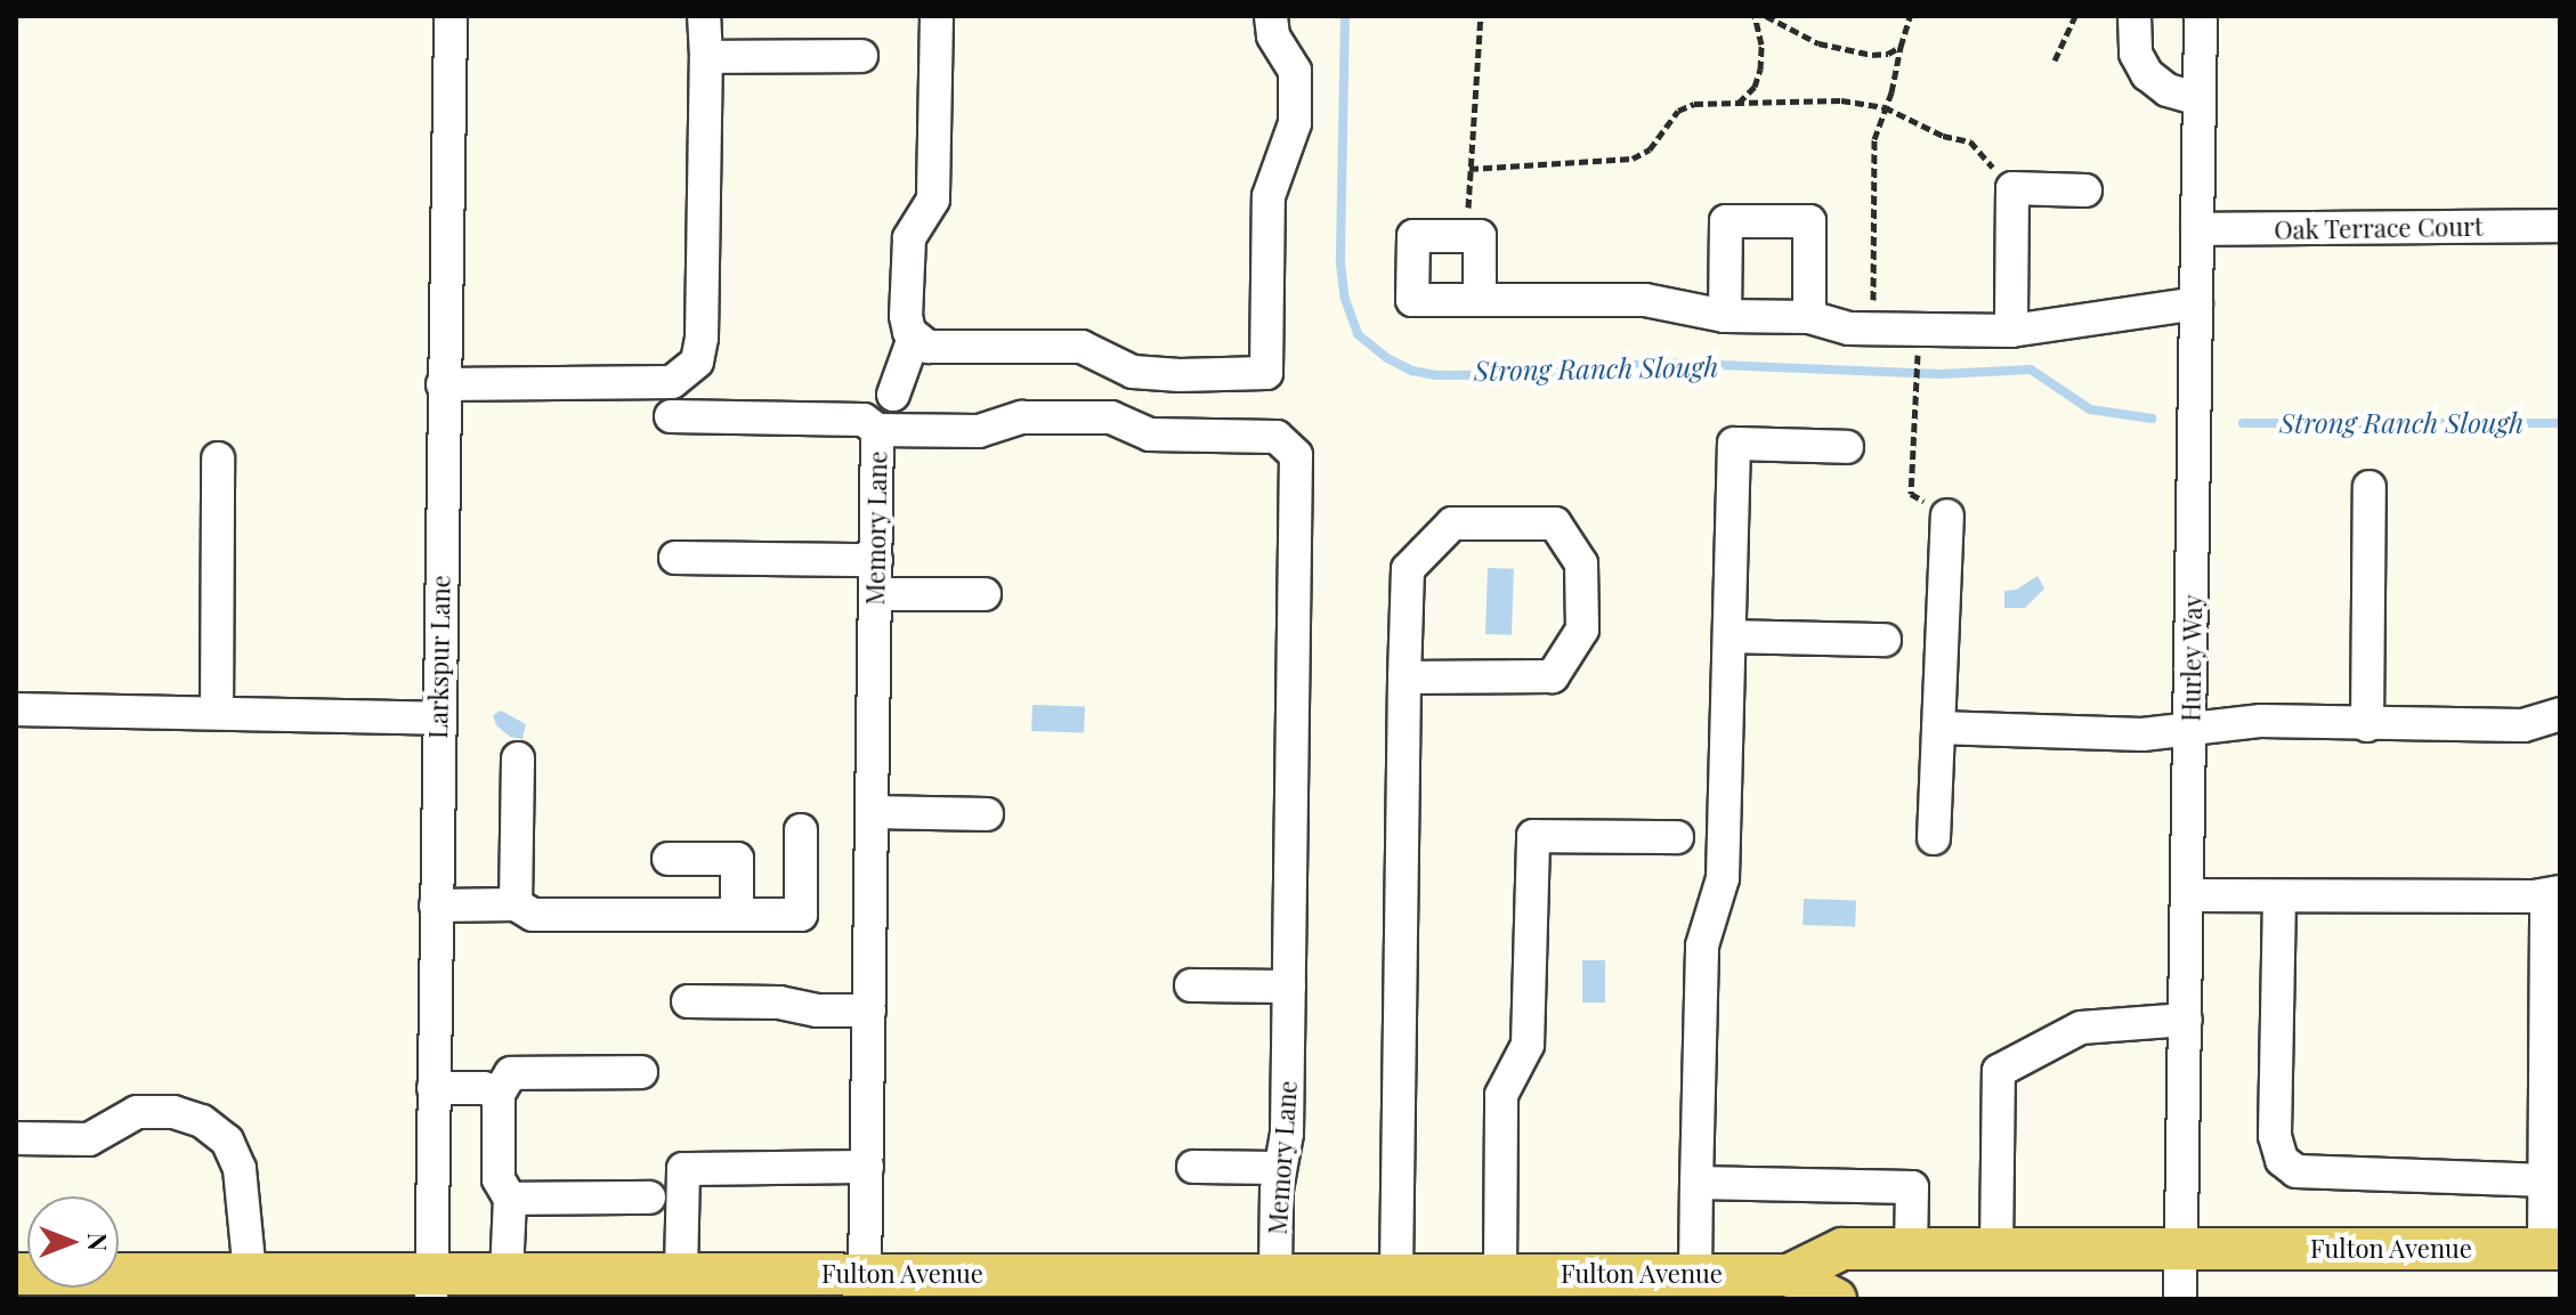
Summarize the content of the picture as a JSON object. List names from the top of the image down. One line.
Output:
{"streets":{"main road":["Fulton Avenue"],"street":["Oak Terrace Court","Memory Lane","Larkspur Lane","Hurley Way"]},"crossings":[["Oak Terrace Court","Hurley Way"],["Memory Lane","Fulton Avenue"],["Larkspur Lane","Fulton Avenue"],["Hurley Way","Fulton Avenue"]],"water":["Strong Ranch Slough"],"north":"right"}
